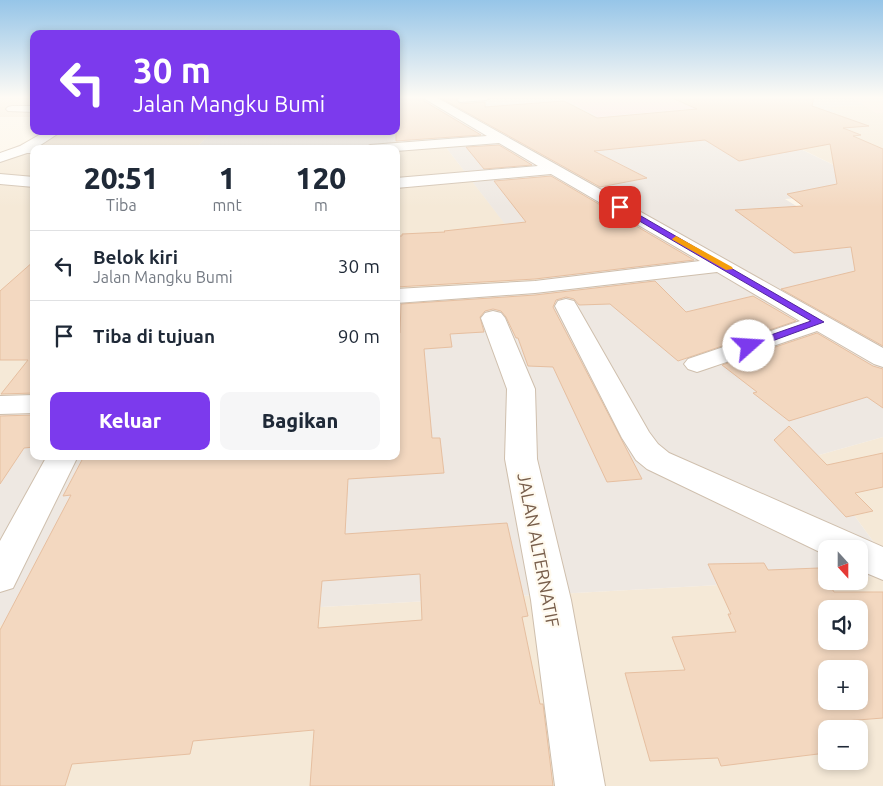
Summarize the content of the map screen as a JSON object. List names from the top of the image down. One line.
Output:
{"streets":{"street":["JALAN ALTERNATIF"]},"north":"bottom","page":{"turn":["30 m","Jalan Mangku Bumi"],"eta":["20:51","Tiba","1","mnt","120","m"],"list":[{"name":"Belok kiri","note":"Jalan Mangku Bumi","value":"30 m"},{"name":"Tiba di tujuan","value":"90 m"}],"buttons":["Keluar","Bagikan"],"map_buttons":["+","−"]}}
